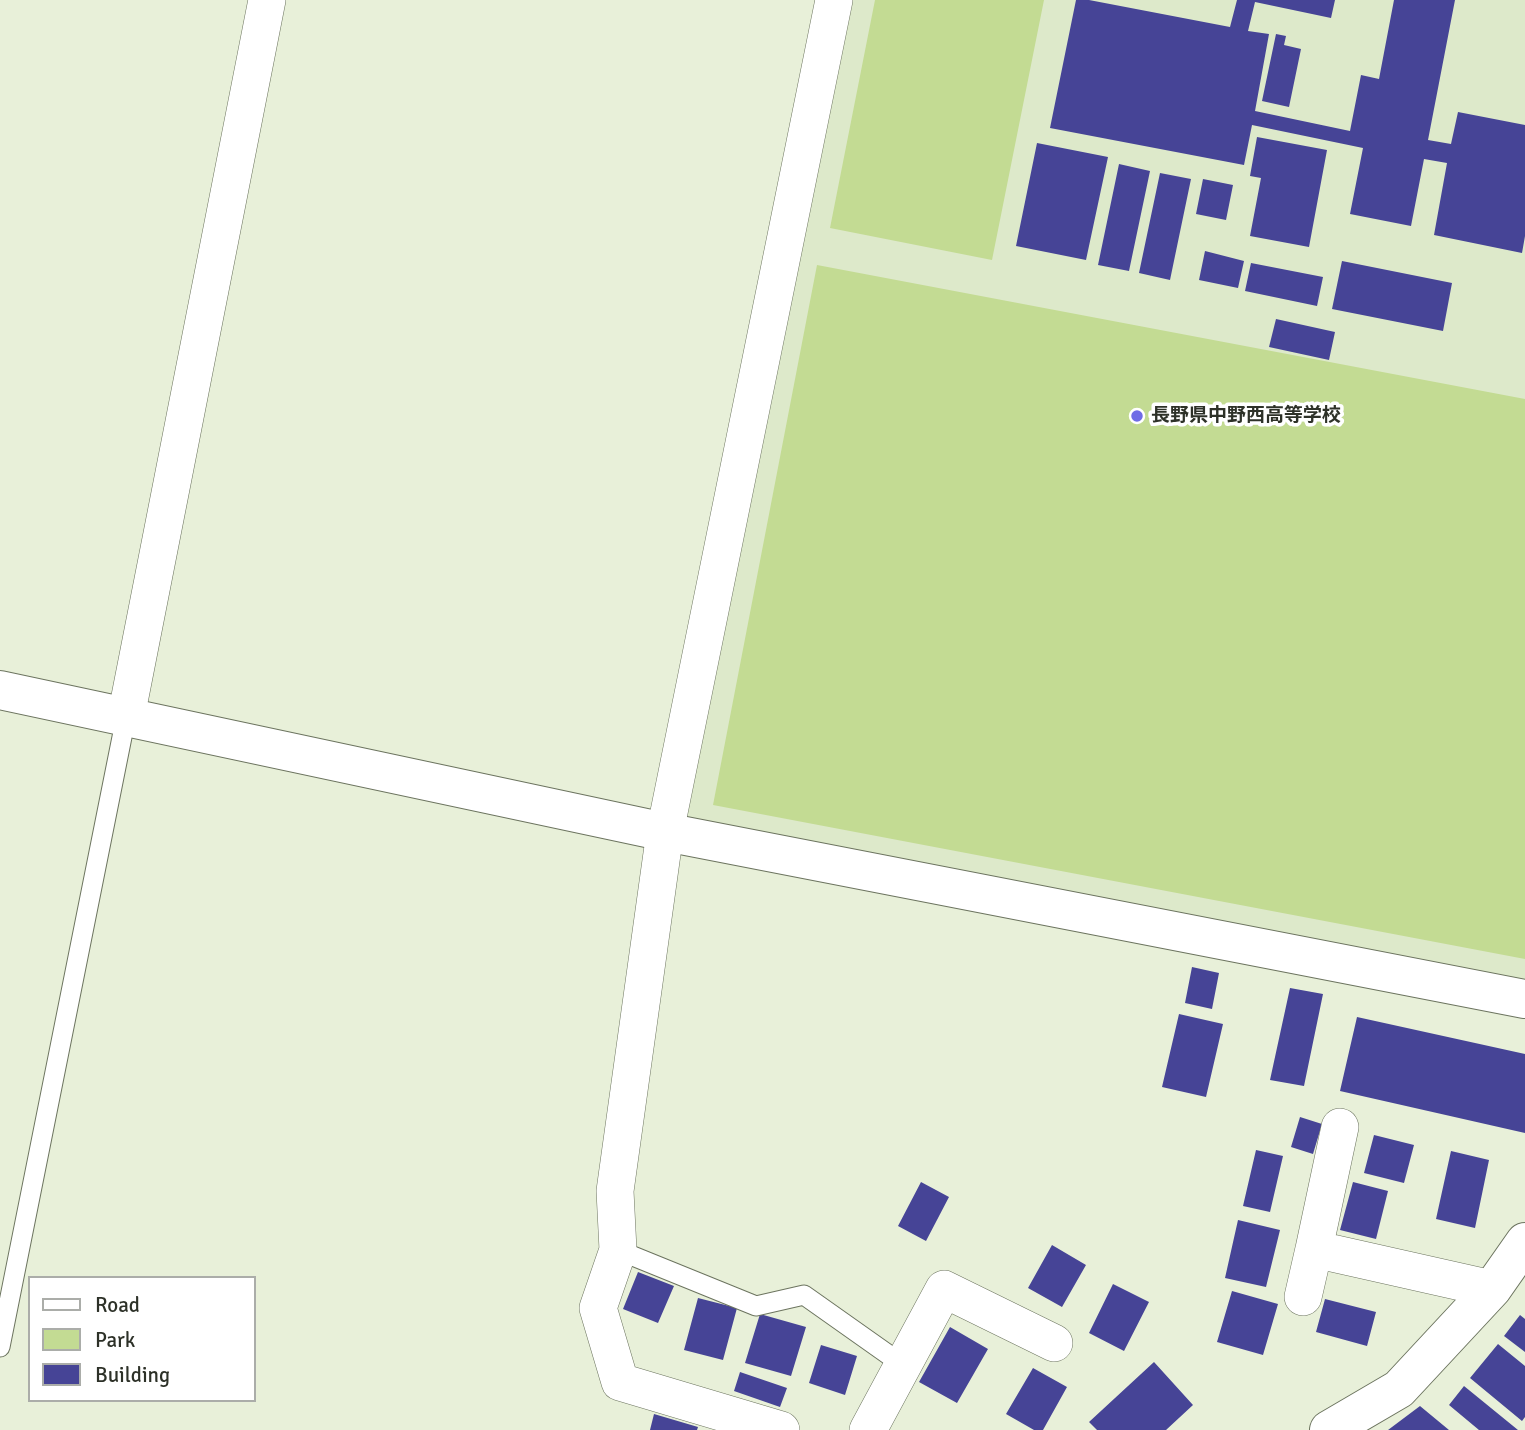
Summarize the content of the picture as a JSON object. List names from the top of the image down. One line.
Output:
{"places":["長野県中野西高等学校"],"legend":["Road","Park","Building"]}
